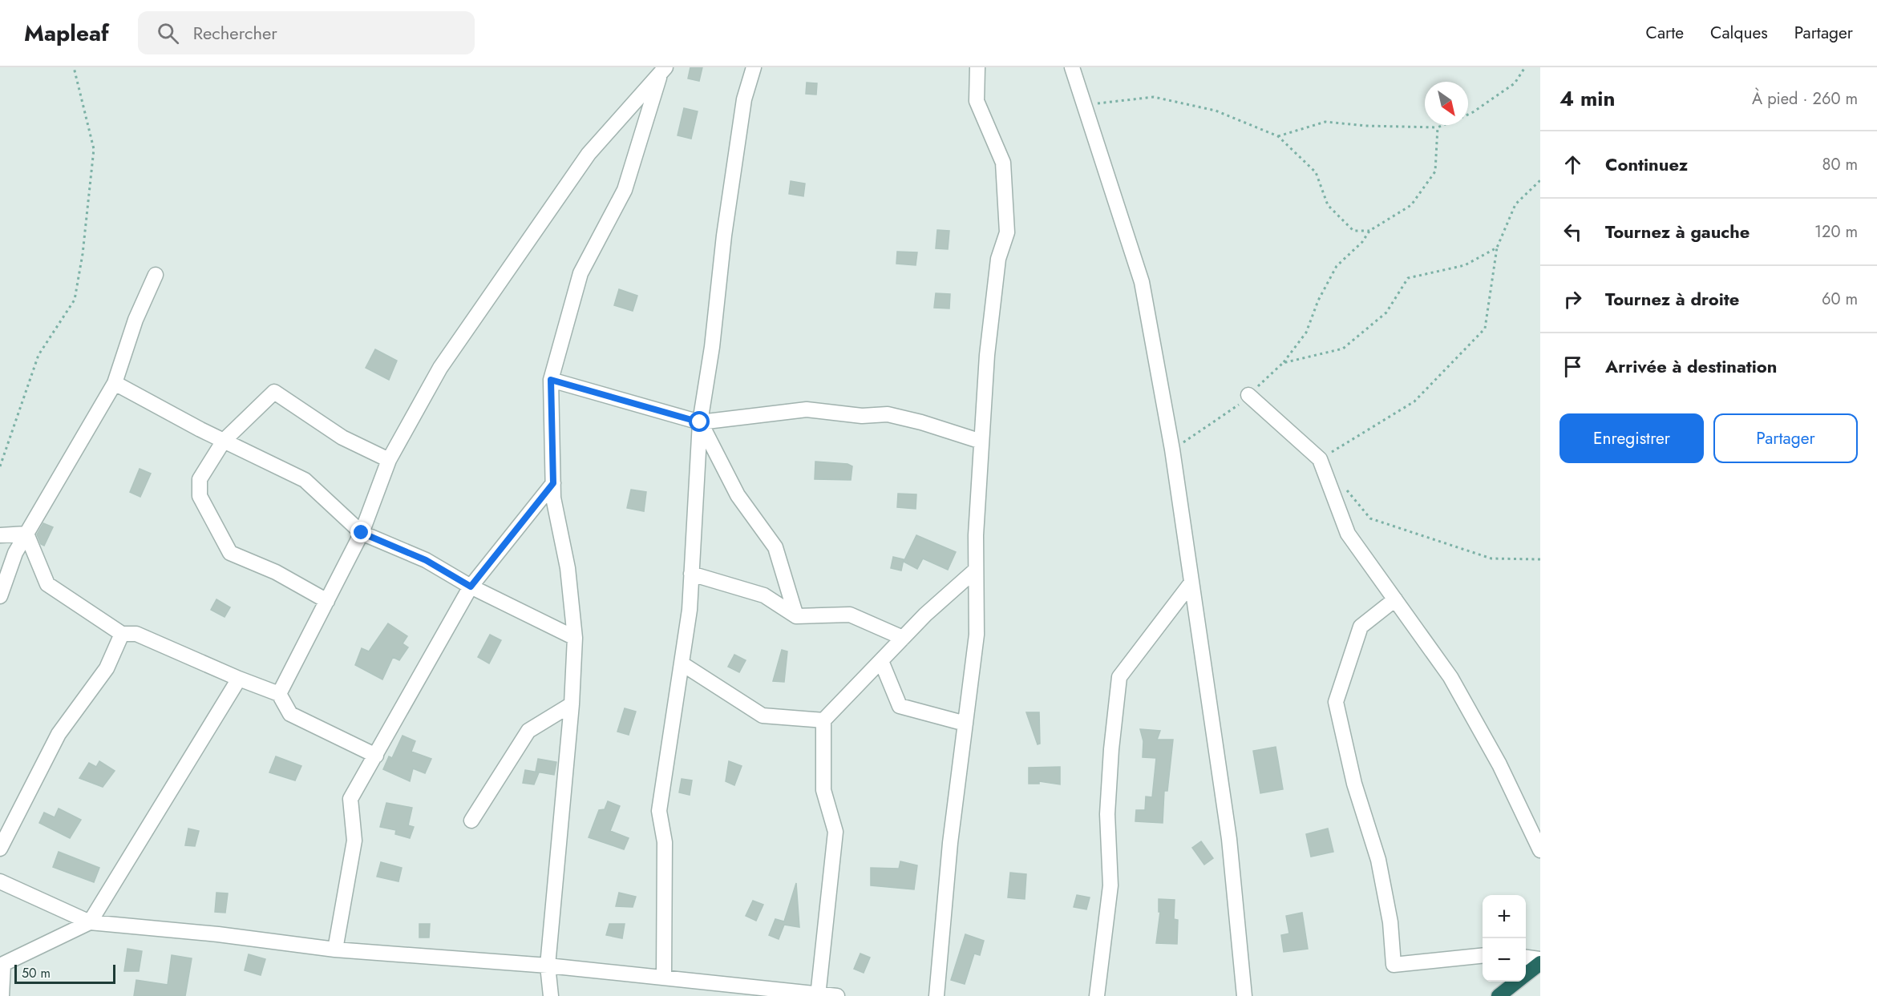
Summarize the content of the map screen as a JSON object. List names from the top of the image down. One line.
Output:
{"scale_bar":"50 m","north":"bottom right","page":{"header":"Mapleaf","search":"Rechercher","nav":["Carte","Calques","Partager"],"heading":["4 min","À pied · 260 m"],"list":[["Continuez","80 m"],["Tournez à gauche","120 m"],["Tournez à droite","60 m"],"Arrivée à destination"],"buttons":["Enregistrer","Partager"],"map_buttons":["+","−"],"scale":"50 m"}}
